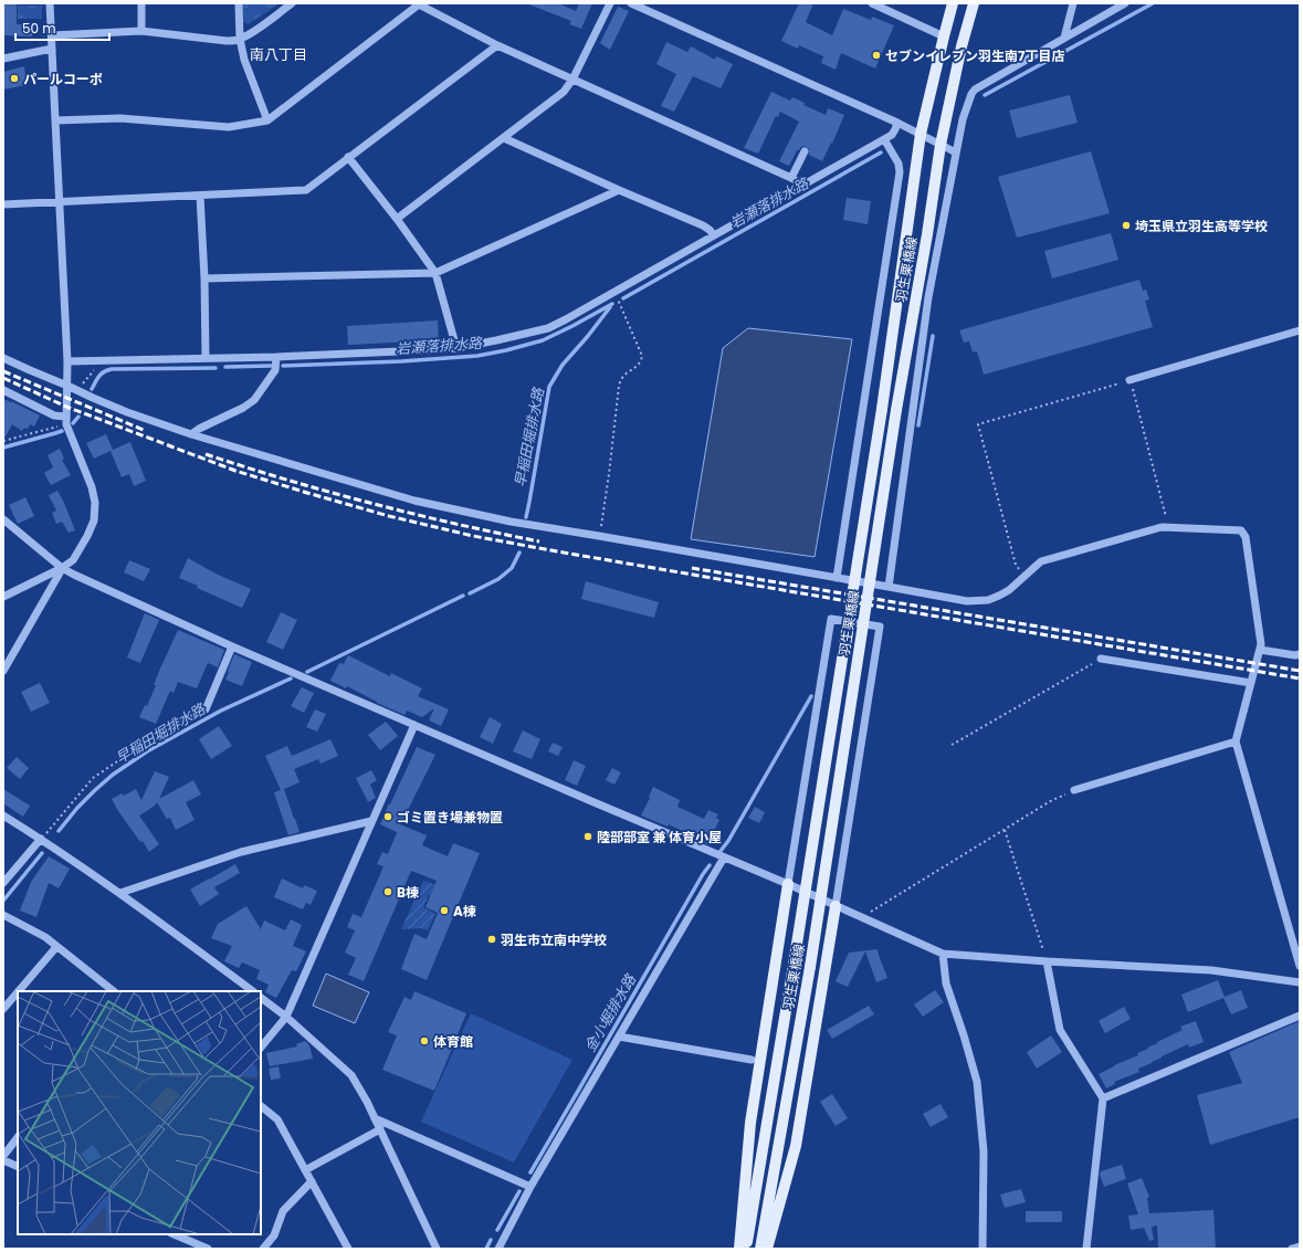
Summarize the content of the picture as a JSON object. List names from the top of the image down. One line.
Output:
{"streets":{"main road":["羽生栗橋線"]},"districts":["南八丁目"],"water":["岩瀬落排水路","早稲田堀排水路","金小堀排水路"],"places":["セブンイレブン羽生南7丁目店","パールコーポ","埼玉県立羽生高等学校","ゴミ置き場兼物置","陸部部室 兼 体育小屋","B棟","A棟","羽生市立南中学校","体育館"],"scale_bar":"50 m"}
